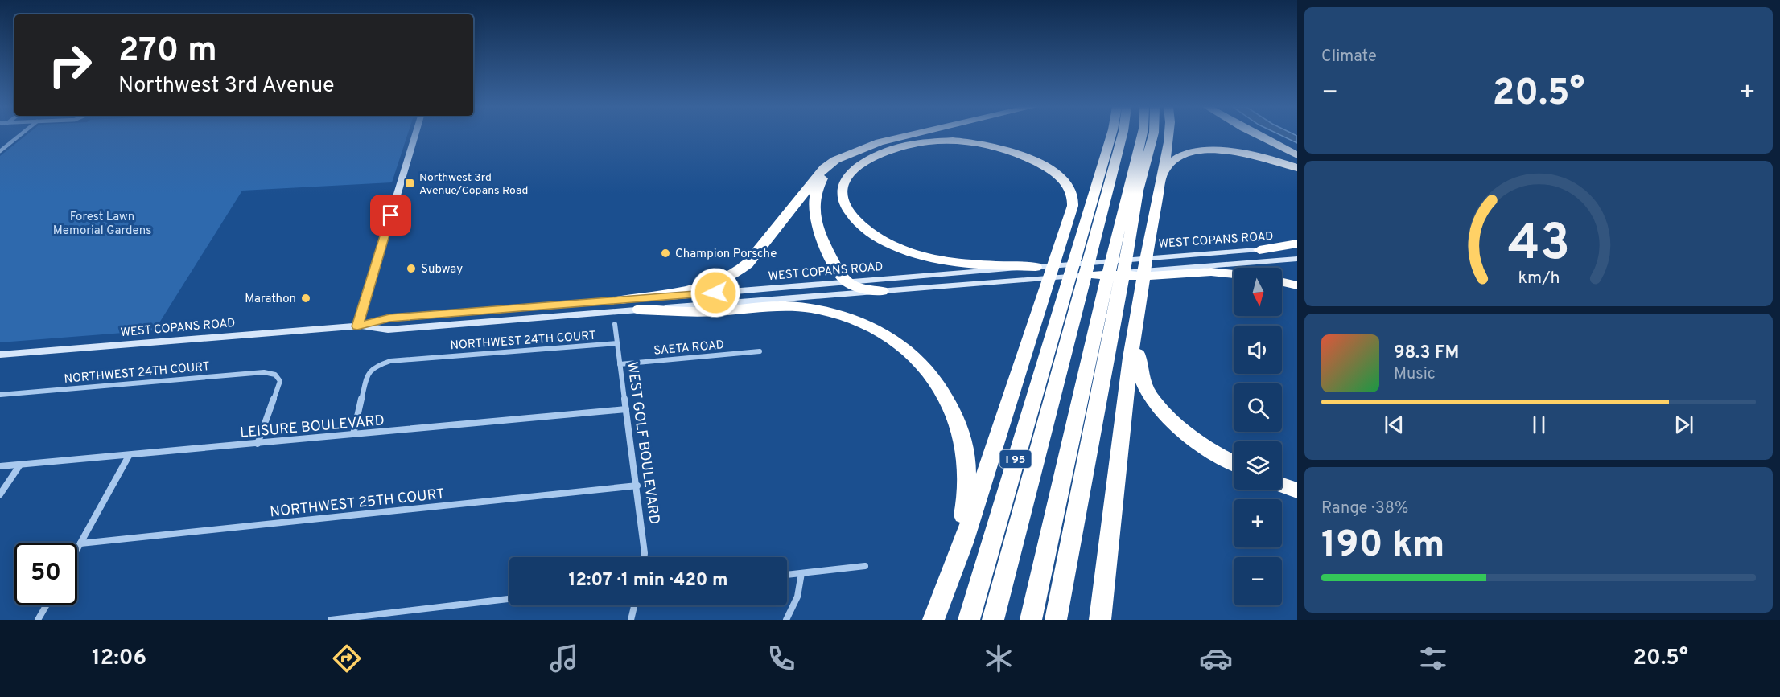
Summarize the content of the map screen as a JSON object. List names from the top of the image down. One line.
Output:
{"streets":{"highway":["I 95"],"main road":["WEST COPANS ROAD"],"street":["NORTHWEST 24TH COURT","SAETA ROAD","LEISURE BOULEVARD","WEST GOLF BOULEVARD","NORTHWEST 25TH COURT"]},"crossings":[["NORTHWEST 24TH COURT","LEISURE BOULEVARD"],["NORTHWEST 24TH COURT","WEST GOLF BOULEVARD"],["SAETA ROAD","WEST GOLF BOULEVARD"],["LEISURE BOULEVARD","WEST GOLF BOULEVARD"],["WEST GOLF BOULEVARD","NORTHWEST 25TH COURT"]],"parks":["Forest Lawn Memorial Gardens"],"places":{"transit":["Northwest 3rd Avenue/Copans Road"],"other":["Champion Porsche","Subway","Marathon"]},"north":"bottom","page":{"tile":["Climate",["Range · 38%","190 km"]],"turn":["270 m","Northwest 3rd Avenue"],"heat":["−","20.5°","+"],"map_buttons":["+","−"],"song":["98.3 FM","Music"],"limit":"50","trip":"12:07 · 1 min · 420 m","tabs":["12:06","20.5°"],"gauge":["43","km/h"]}}
